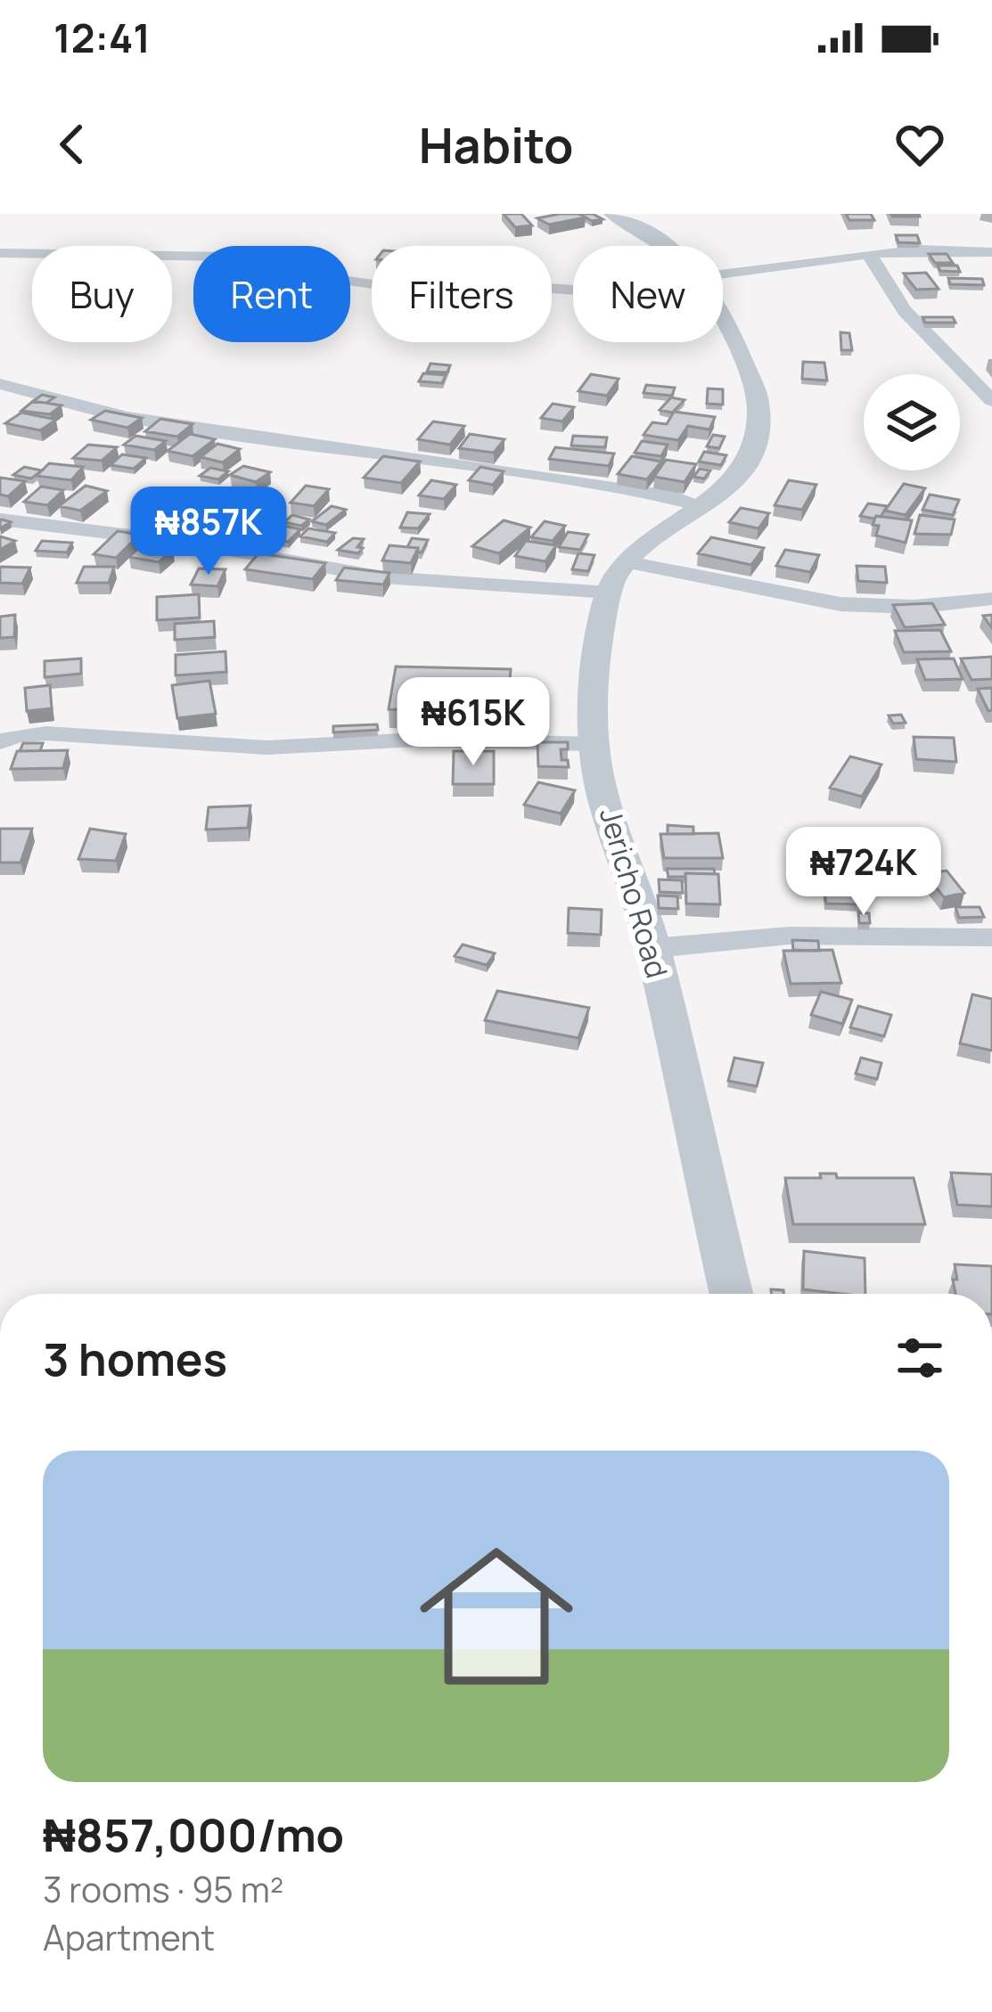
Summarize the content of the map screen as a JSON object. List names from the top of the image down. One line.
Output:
{"streets":{"street":["Jericho Road"]},"page":{"status":"12:41","header":"Habito","chip":["Buy","Rent","Filters","New"],"price":["₦857K","₦615K","₦724K"],"heading":"3 homes","list":[{"name":"₦857,000/mo","note":"3 rooms · 95 m² · Apartment"}]}}
